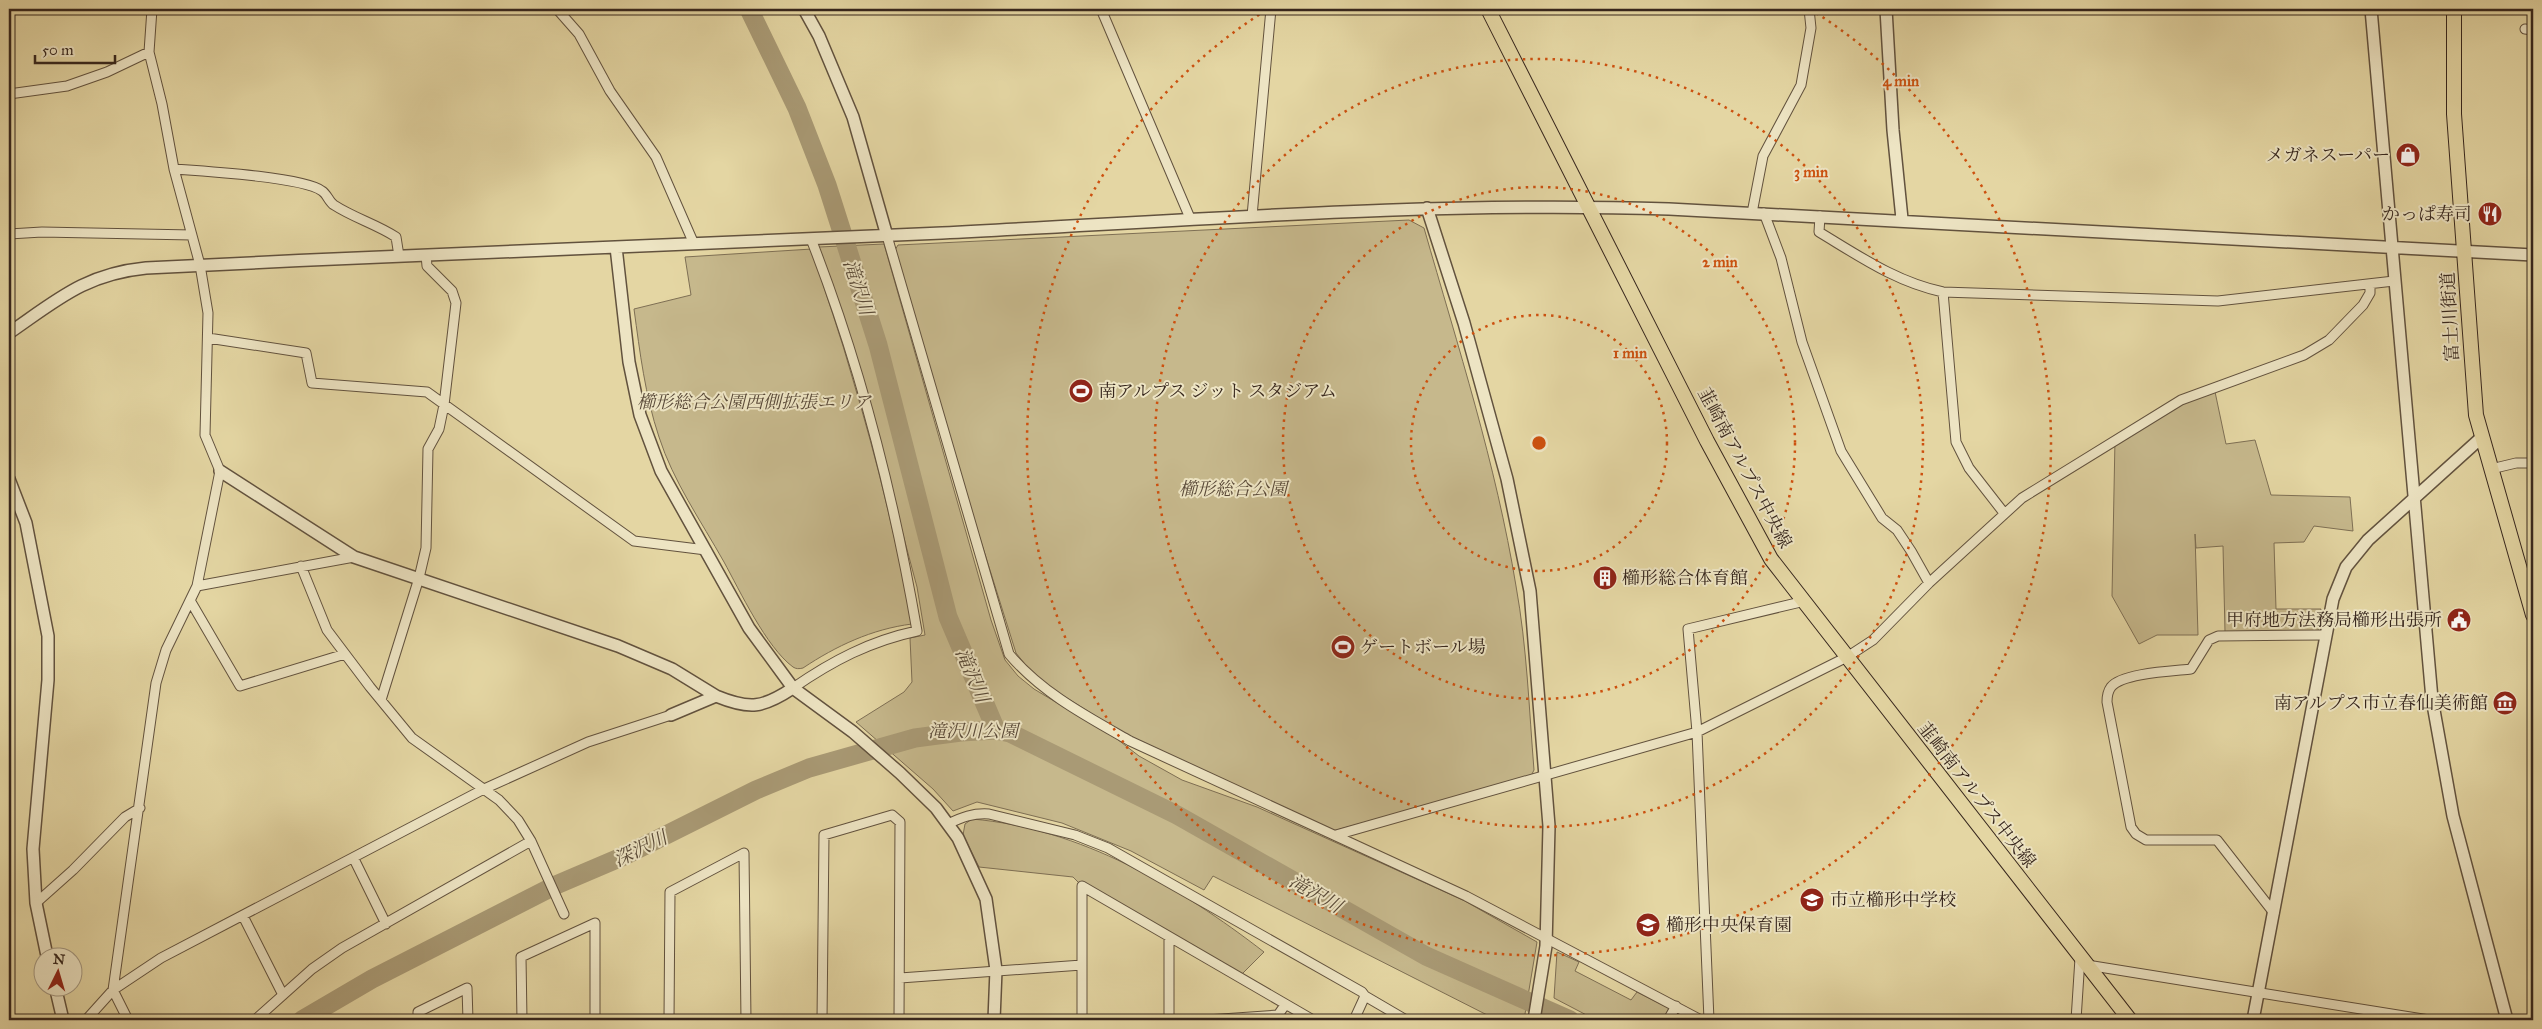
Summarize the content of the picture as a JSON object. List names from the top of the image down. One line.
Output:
{"streets":{"main road":["富士川街道","韮崎南アルプス中央線"]},"water":["滝沢川","深沢川"],"parks":["櫛形総合公園西側拡張エリア","櫛形総合公園","滝沢川公園"],"places":{"shop":["メガネスーパー"],"restaurant":["かっぱ寿司"],"sports":["南アルプス ジット スタジアム","ゲートボール場"],"building":["櫛形総合体育館"],"public building":["甲府地方法務局櫛形出張所"],"museum":["南アルプス市立春仙美術館"],"school or university":["市立櫛形中学校","櫛形中央保育園"]},"scale_bar":"50 m","north":"top","rings":["4 min","3 min","2 min","1 min"]}
